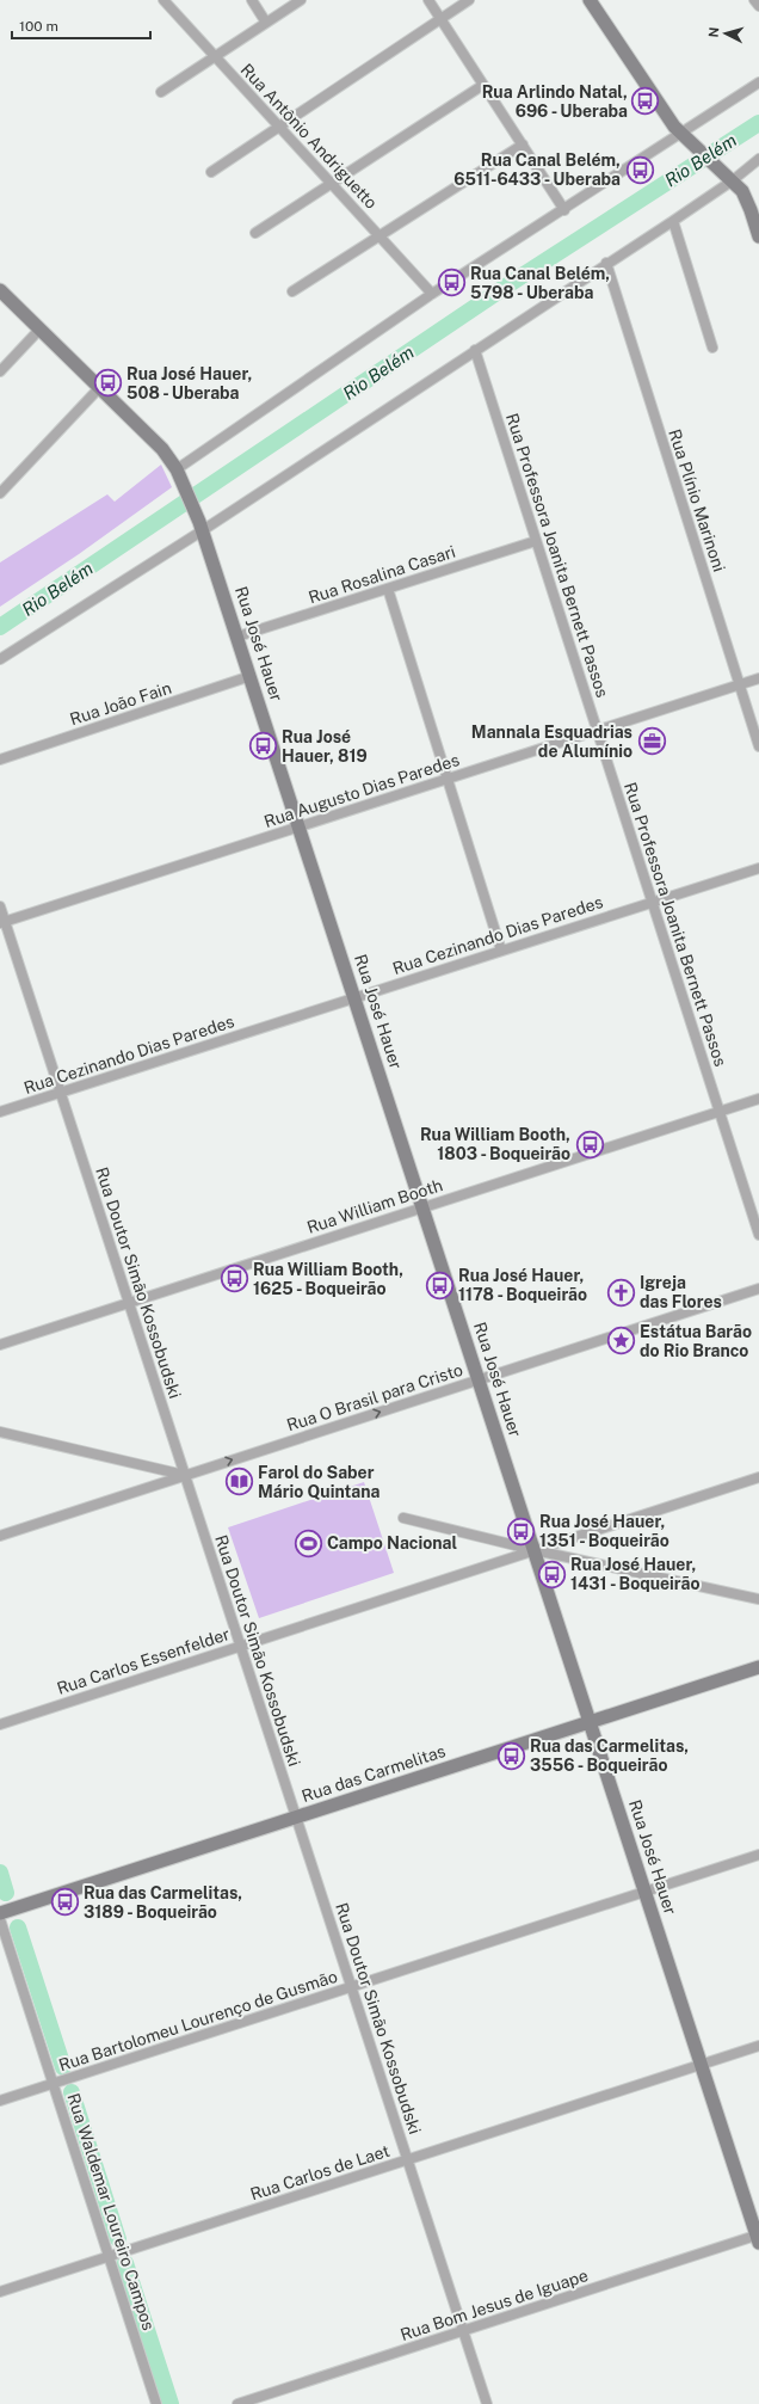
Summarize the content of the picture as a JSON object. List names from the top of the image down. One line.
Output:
{"streets":{"main road":["Rua José Hauer","Rua das Carmelitas"],"street":["Rua Antônio Andriguetto","Rua Plínio Marinoni","Rua Professora Joanita Bernett Passos","Rua Rosalina Casari","Rua João Fain","Rua Augusto Dias Paredes","Rua Cezinando Dias Paredes","Rua William Booth","Rua Doutor Simão Kossobudski","Rua O Brasil para Cristo","Rua Carlos Essenfelder","Rua Bartolomeu Lourenço de Gusmão","Rua Carlos de Laet","Rua Waldemar Loureiro Campos","Rua Bom Jesus de Iguape"]},"crossings":[["Rua Plínio Marinoni","Rua Augusto Dias Paredes"],["Rua Professora Joanita Bernett Passos","Rua Rosalina Casari"],["Rua Professora Joanita Bernett Passos","Rua Augusto Dias Paredes"],["Rua Professora Joanita Bernett Passos","Rua Cezinando Dias Paredes"],["Rua Professora Joanita Bernett Passos","Rua William Booth"],["Rua Rosalina Casari","Rua José Hauer"],["Rua José Hauer","Rua João Fain"],["Rua José Hauer","Rua Augusto Dias Paredes"],["Rua José Hauer","Rua Cezinando Dias Paredes"],["Rua José Hauer","Rua William Booth"],["Rua José Hauer","Rua O Brasil para Cristo"],["Rua José Hauer","Rua Carlos Essenfelder"],["Rua José Hauer","Rua das Carmelitas"],["Rua José Hauer","Rua Bartolomeu Lourenço de Gusmão"],["Rua José Hauer","Rua Carlos de Laet"],["Rua José Hauer","Rua Bom Jesus de Iguape"],["Rua Augusto Dias Paredes","Rua Doutor Simão Kossobudski"],["Rua Cezinando Dias Paredes","Rua Doutor Simão Kossobudski"],["Rua William Booth","Rua Doutor Simão Kossobudski"],["Rua Doutor Simão Kossobudski","Rua O Brasil para Cristo"],["Rua Doutor Simão Kossobudski","Rua Carlos Essenfelder"],["Rua Doutor Simão Kossobudski","Rua das Carmelitas"],["Rua Doutor Simão Kossobudski","Rua Bartolomeu Lourenço de Gusmão"],["Rua Doutor Simão Kossobudski","Rua Carlos de Laet"],["Rua Doutor Simão Kossobudski","Rua Bom Jesus de Iguape"],["Rua Bartolomeu Lourenço de Gusmão","Rua Waldemar Loureiro Campos"],["Rua Carlos de Laet","Rua Waldemar Loureiro Campos"]],"one_way":["Rua O Brasil para Cristo"],"water":["Rio Belém"],"places":{"bus stop":["Rua Arlindo Natal, 696 - Uberaba","Rua Canal Belém, 6511-6433 - Uberaba","Rua Canal Belém, 5798 - Uberaba","Rua José Hauer, 508 - Uberaba","Rua José Hauer, 819","Rua William Booth, 1803 - Boqueirão","Rua William Booth, 1625 - Boqueirão","Rua José Hauer, 1178 - Boqueirão","Rua José Hauer, 1351 - Boqueirão","Rua José Hauer, 1431 - Boqueirão","Rua das Carmelitas, 3556 - Boqueirão","Rua das Carmelitas, 3189 - Boqueirão"],"office":["Mannala Esquadrias de Alumínio"],"church":["Igreja das Flores"],"place":["Estátua Barão do Rio Branco"],"library":["Farol do Saber Mário Quintana"],"sports":["Campo Nacional"]},"scale_bar":"100 m","north":"left"}
